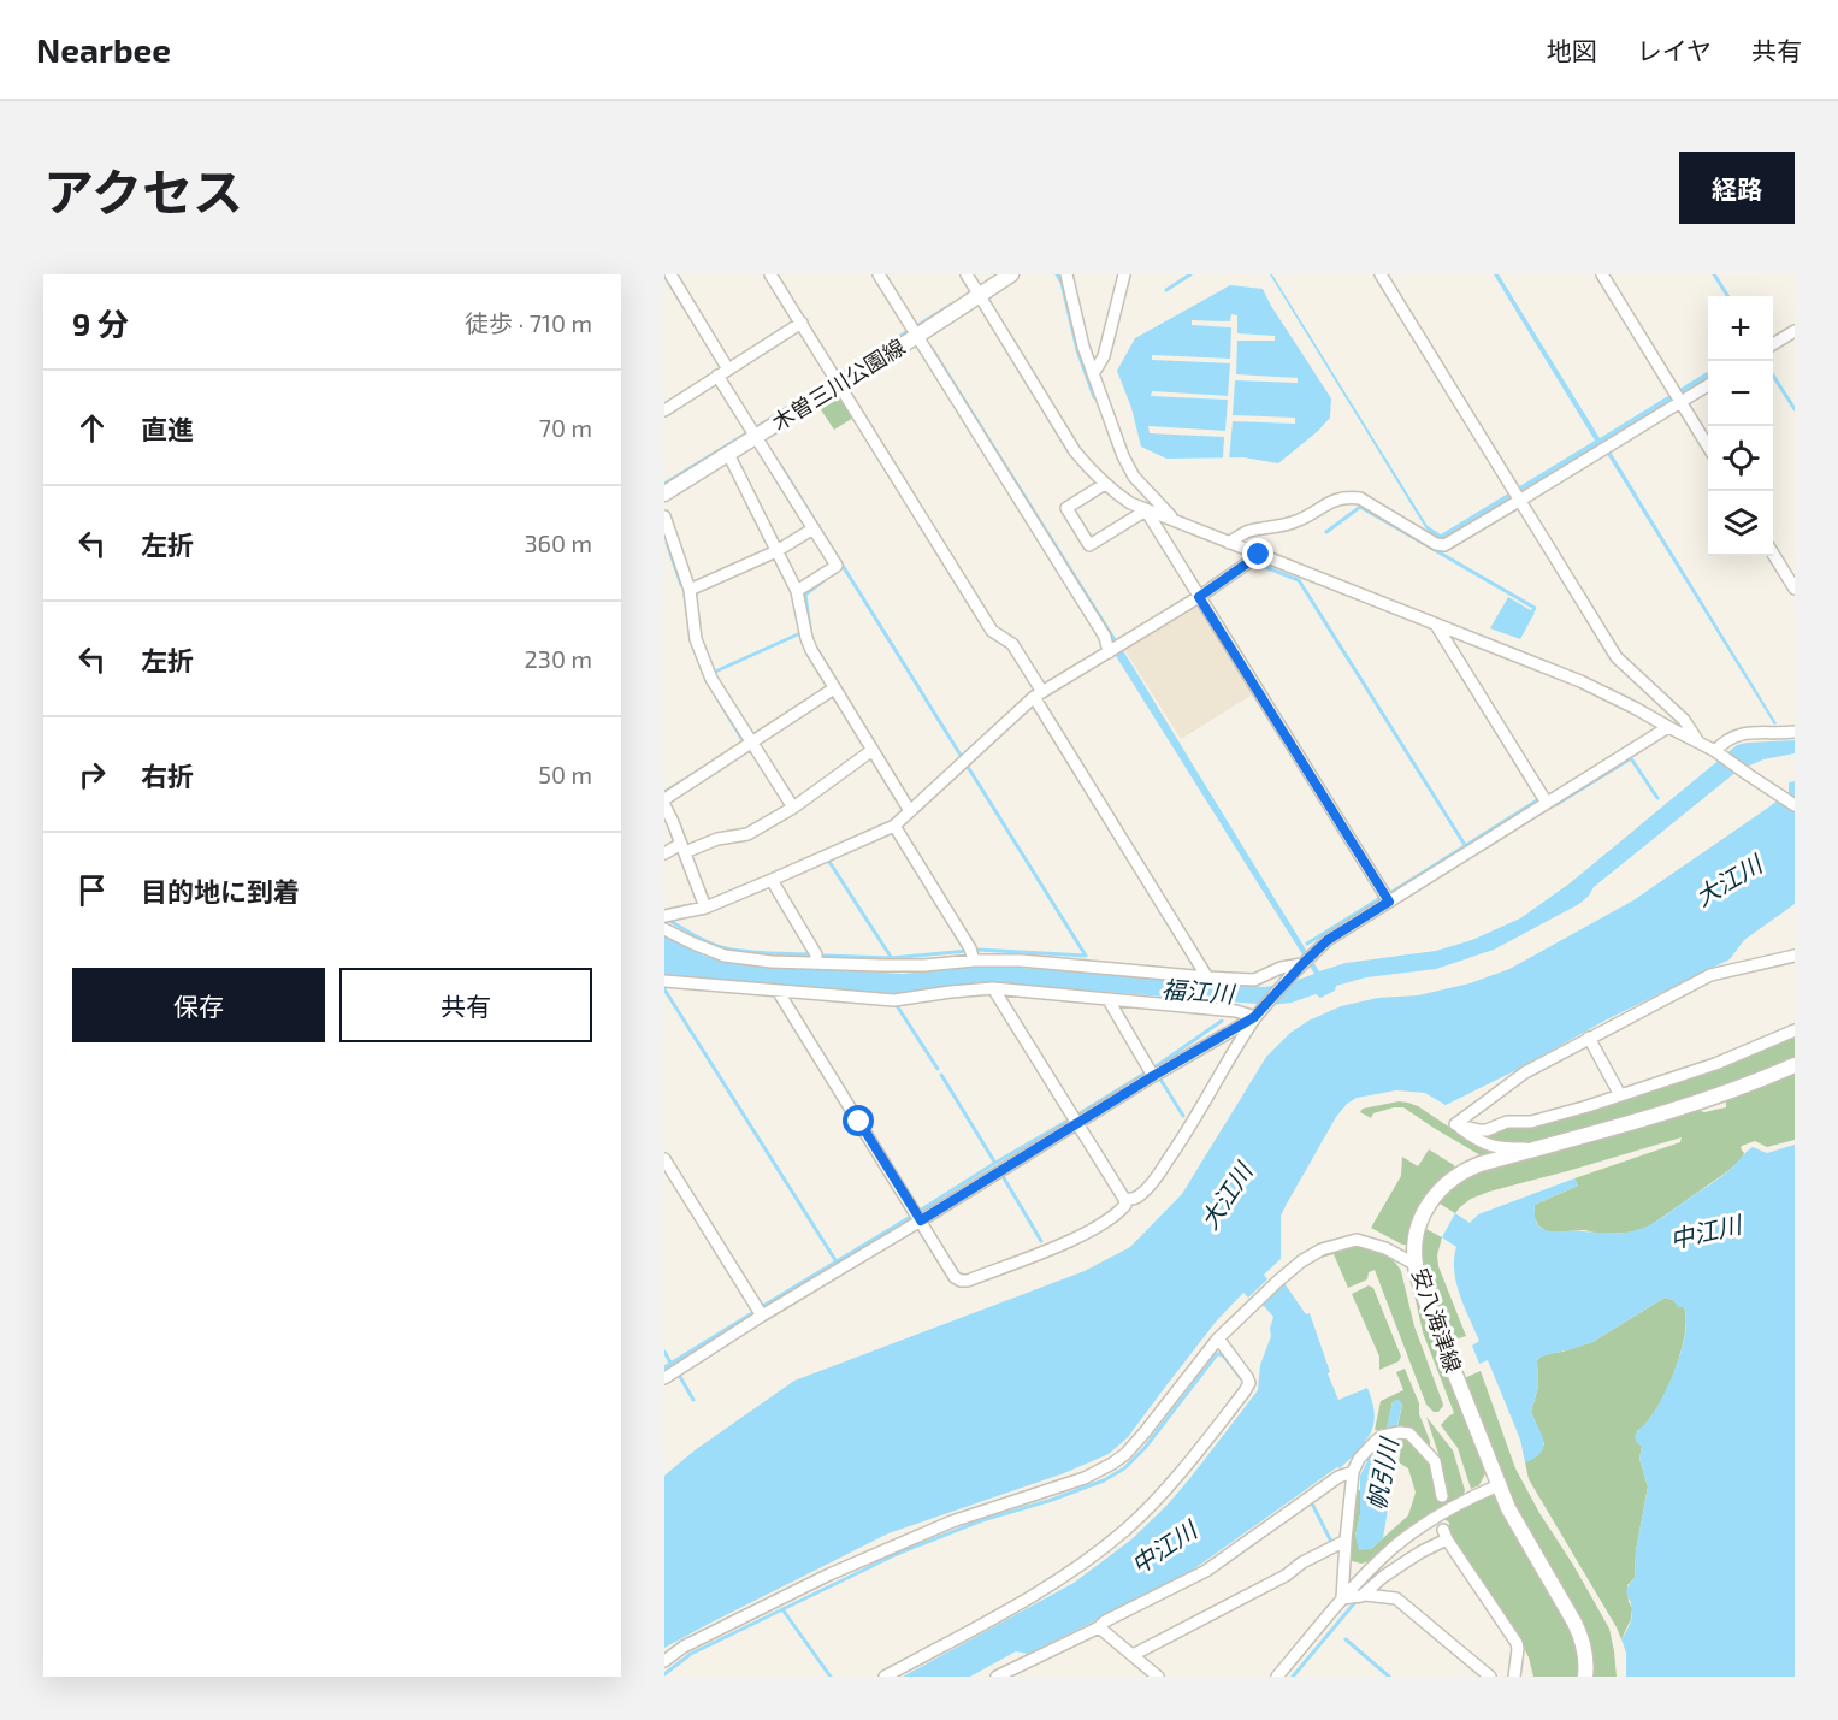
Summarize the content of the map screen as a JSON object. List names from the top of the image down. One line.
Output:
{"streets":{"main road":["木曽三川公園線","安八海津線"]},"water":["大江川","福江川","中江川","帆引川"],"page":{"header":"Nearbee","nav":["地図","レイヤ","共有"],"title":"アクセス","buttons":["経路",["保存","共有"]],"heading":["9 分","徒歩 · 710 m"],"map_buttons":["+","−"],"list":[["直進","70 m"],["左折","360 m"],["左折","230 m"],["右折","50 m"],"目的地に到着"]}}
